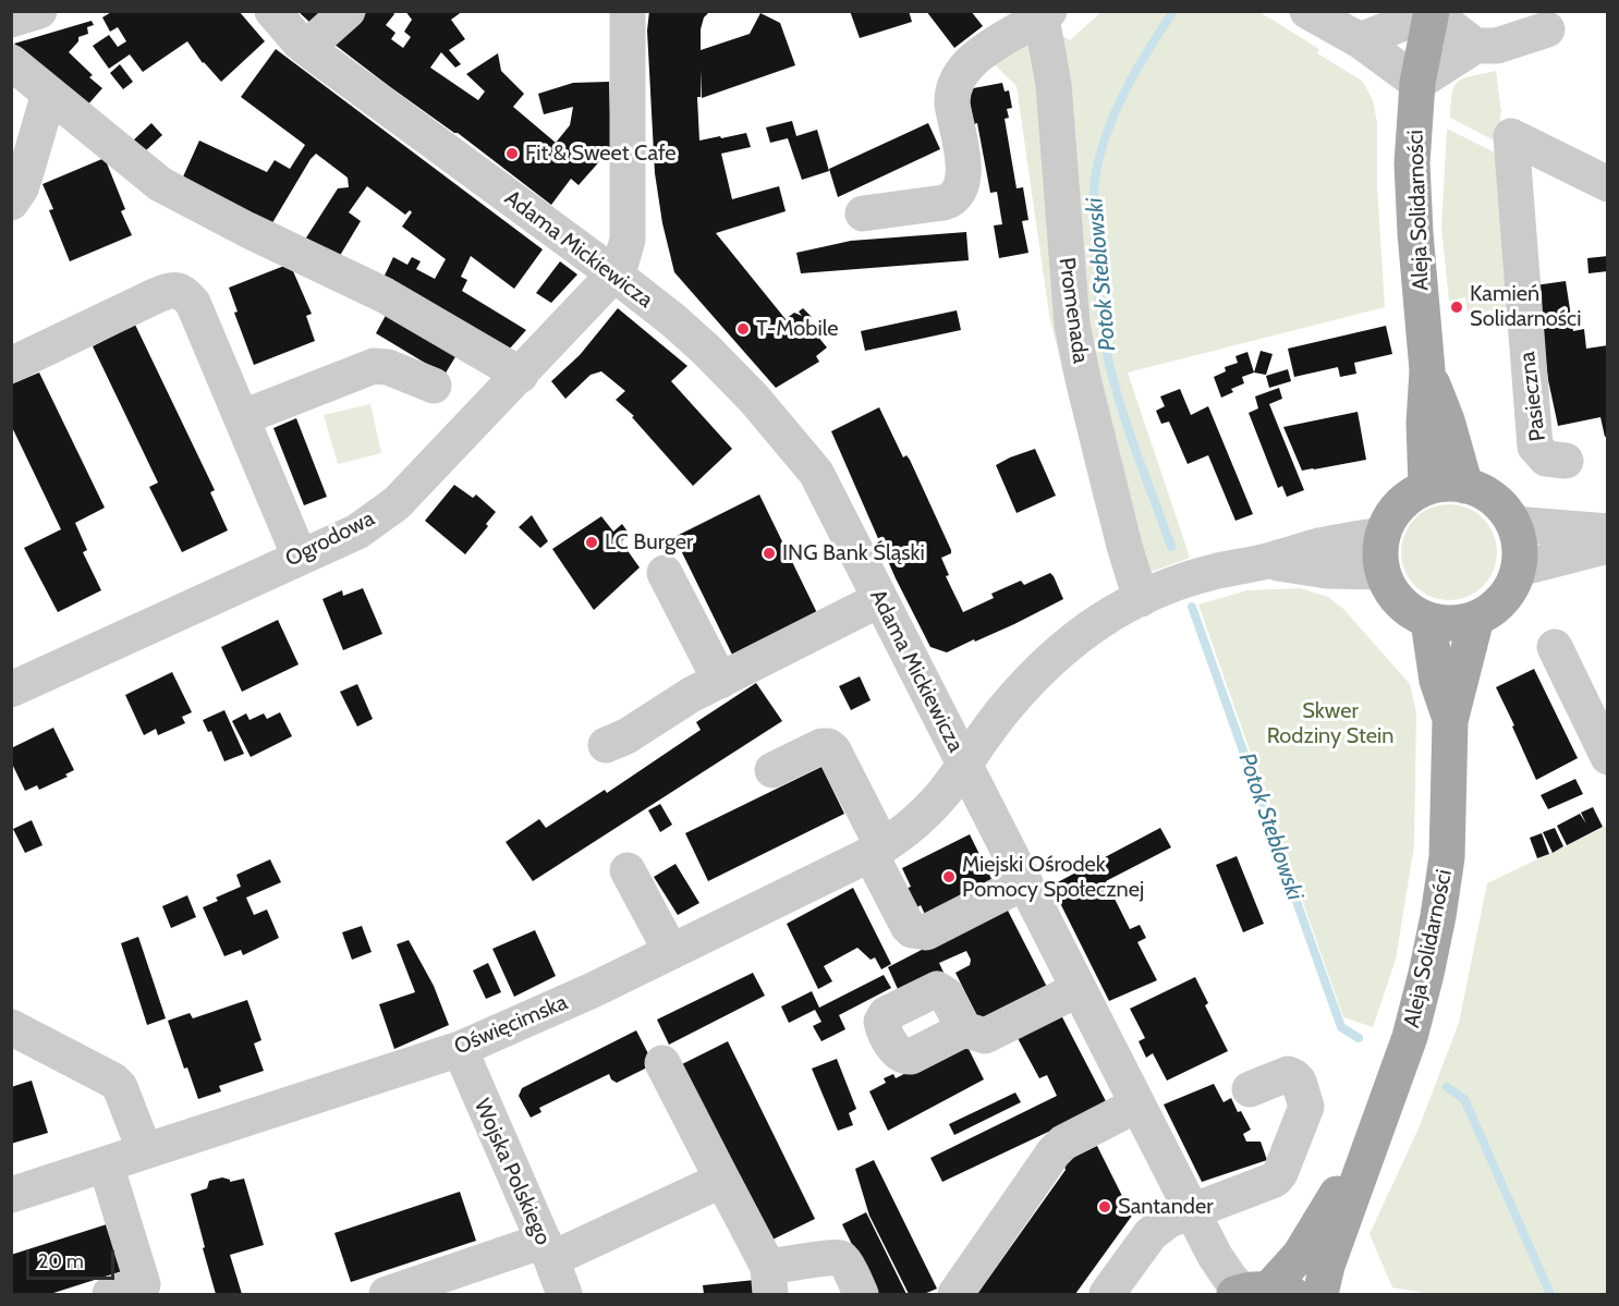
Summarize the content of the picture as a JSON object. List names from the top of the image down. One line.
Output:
{"streets":{"main road":["Aleja Solidarności"],"street":["Adama Mickiewicza","Promenada","Pasieczna","Ogrodowa","Oświęcimska","Wojska Polskiego"]},"crossings":[["Aleja Solidarności","Adama Mickiewicza"],["Aleja Solidarności","Oświęcimska"],["Adama Mickiewicza","Ogrodowa"],["Adama Mickiewicza","Oświęcimska"],["Promenada","Oświęcimska"],["Oświęcimska","Wojska Polskiego"]],"water":["Potok Steblowski"],"parks":["Skwer Rodziny Stein"],"places":["Fit & Sweet Cafe","Kamień Solidarności","T-Mobile","LC Burger","ING Bank Śląski","Miejski Ośrodek Pomocy Społecznej","Santander"],"scale_bar":"20 m"}
